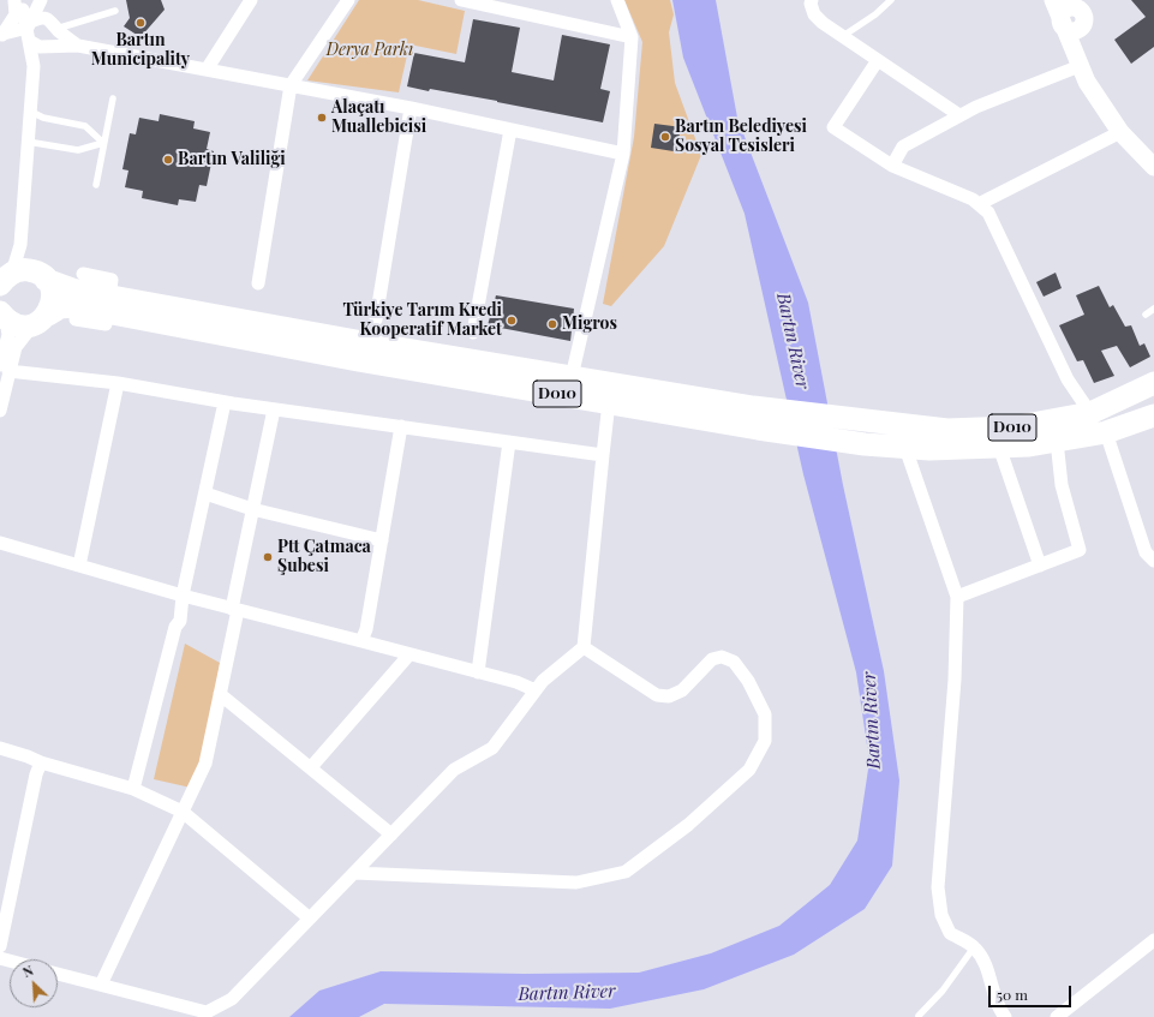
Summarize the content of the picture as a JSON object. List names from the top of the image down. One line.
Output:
{"streets":{"highway":["D010"]},"water":["Bartın River"],"parks":["Derya Parkı"],"places":["Bartın Municipality","Alaçatı Muallebicisi","Bartın Belediyesi Sosyal Tesisleri","Bartın Valiliği","Türkiye Tarım Kredi Kooperatif Market","Migros","Ptt Çatmaca Şubesi"],"scale_bar":"50 m","north":"top left"}
